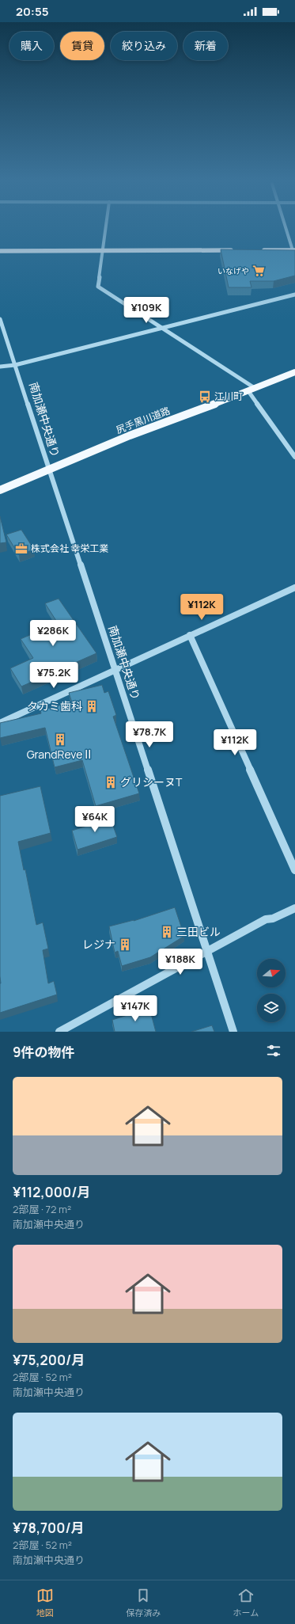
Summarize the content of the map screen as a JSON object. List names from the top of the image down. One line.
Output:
{"streets":{"main road":["尻手黒川道路"],"street":["南加瀬中央通り"]},"crossings":[["南加瀬中央通り","尻手黒川道路"]],"places":{"supermarket":["いなげや"],"bus stop":["江川町"],"office":["株式会社 幸栄工業"],"building":["タカミ歯科","GrandReveⅡ","グリシーヌT","三田ビル","レジナ"]},"north":"right","page":{"status":"20:55","chip":["購入","賃貸","絞り込み","新着"],"price":["¥109K","¥112K","¥286K","¥75.2K","¥78.7K","¥112K","¥64K","¥188K","¥147K"],"heading":"9件の物件","list":[{"name":"¥112,000/月","note":"2部屋 · 72 m² · 南加瀬中央通り"},{"name":"¥75,200/月","note":"2部屋 · 52 m² · 南加瀬中央通り"},{"name":"¥78,700/月","note":"2部屋 · 52 m² · 南加瀬中央通り"}],"tabs":["地図","保存済み","ホーム"]}}
